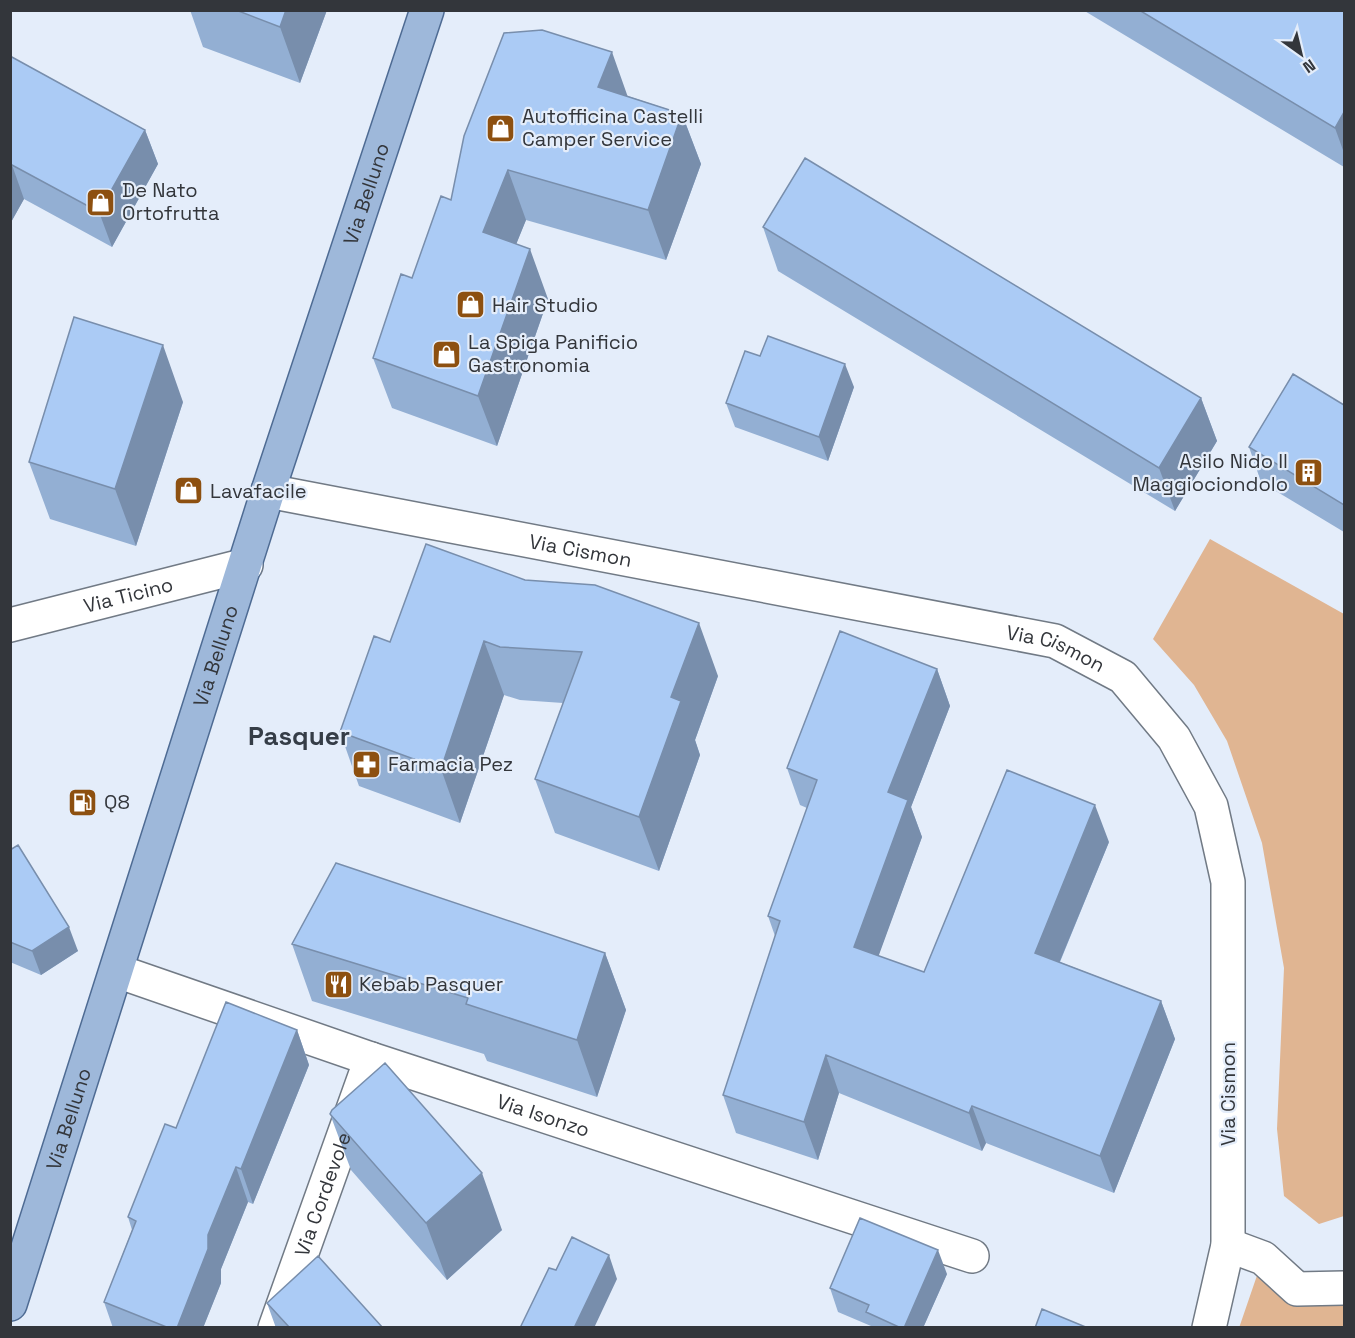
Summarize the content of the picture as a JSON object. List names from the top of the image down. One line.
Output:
{"streets":{"main road":["Via Belluno"],"street":["Via Cismon","Via Ticino","Via Isonzo","Via Cordevole"]},"crossings":[["Via Belluno","Via Cismon"],["Via Belluno","Via Ticino"],["Via Belluno","Via Isonzo"],["Via Isonzo","Via Cordevole"]],"districts":["Pasquer"],"places":{"shop":["Autofficina Castelli Camper Service","De Nato Ortofrutta","Hair Studio","La Spiga Panificio Gastronomia","Lavafacile"],"building":["Asilo Nido Il Maggiociondolo"],"pharmacy":["Farmacia Pez"],"fuel station":["Q8"],"restaurant":["Kebab Pasquer"]},"north":"bottom right"}
